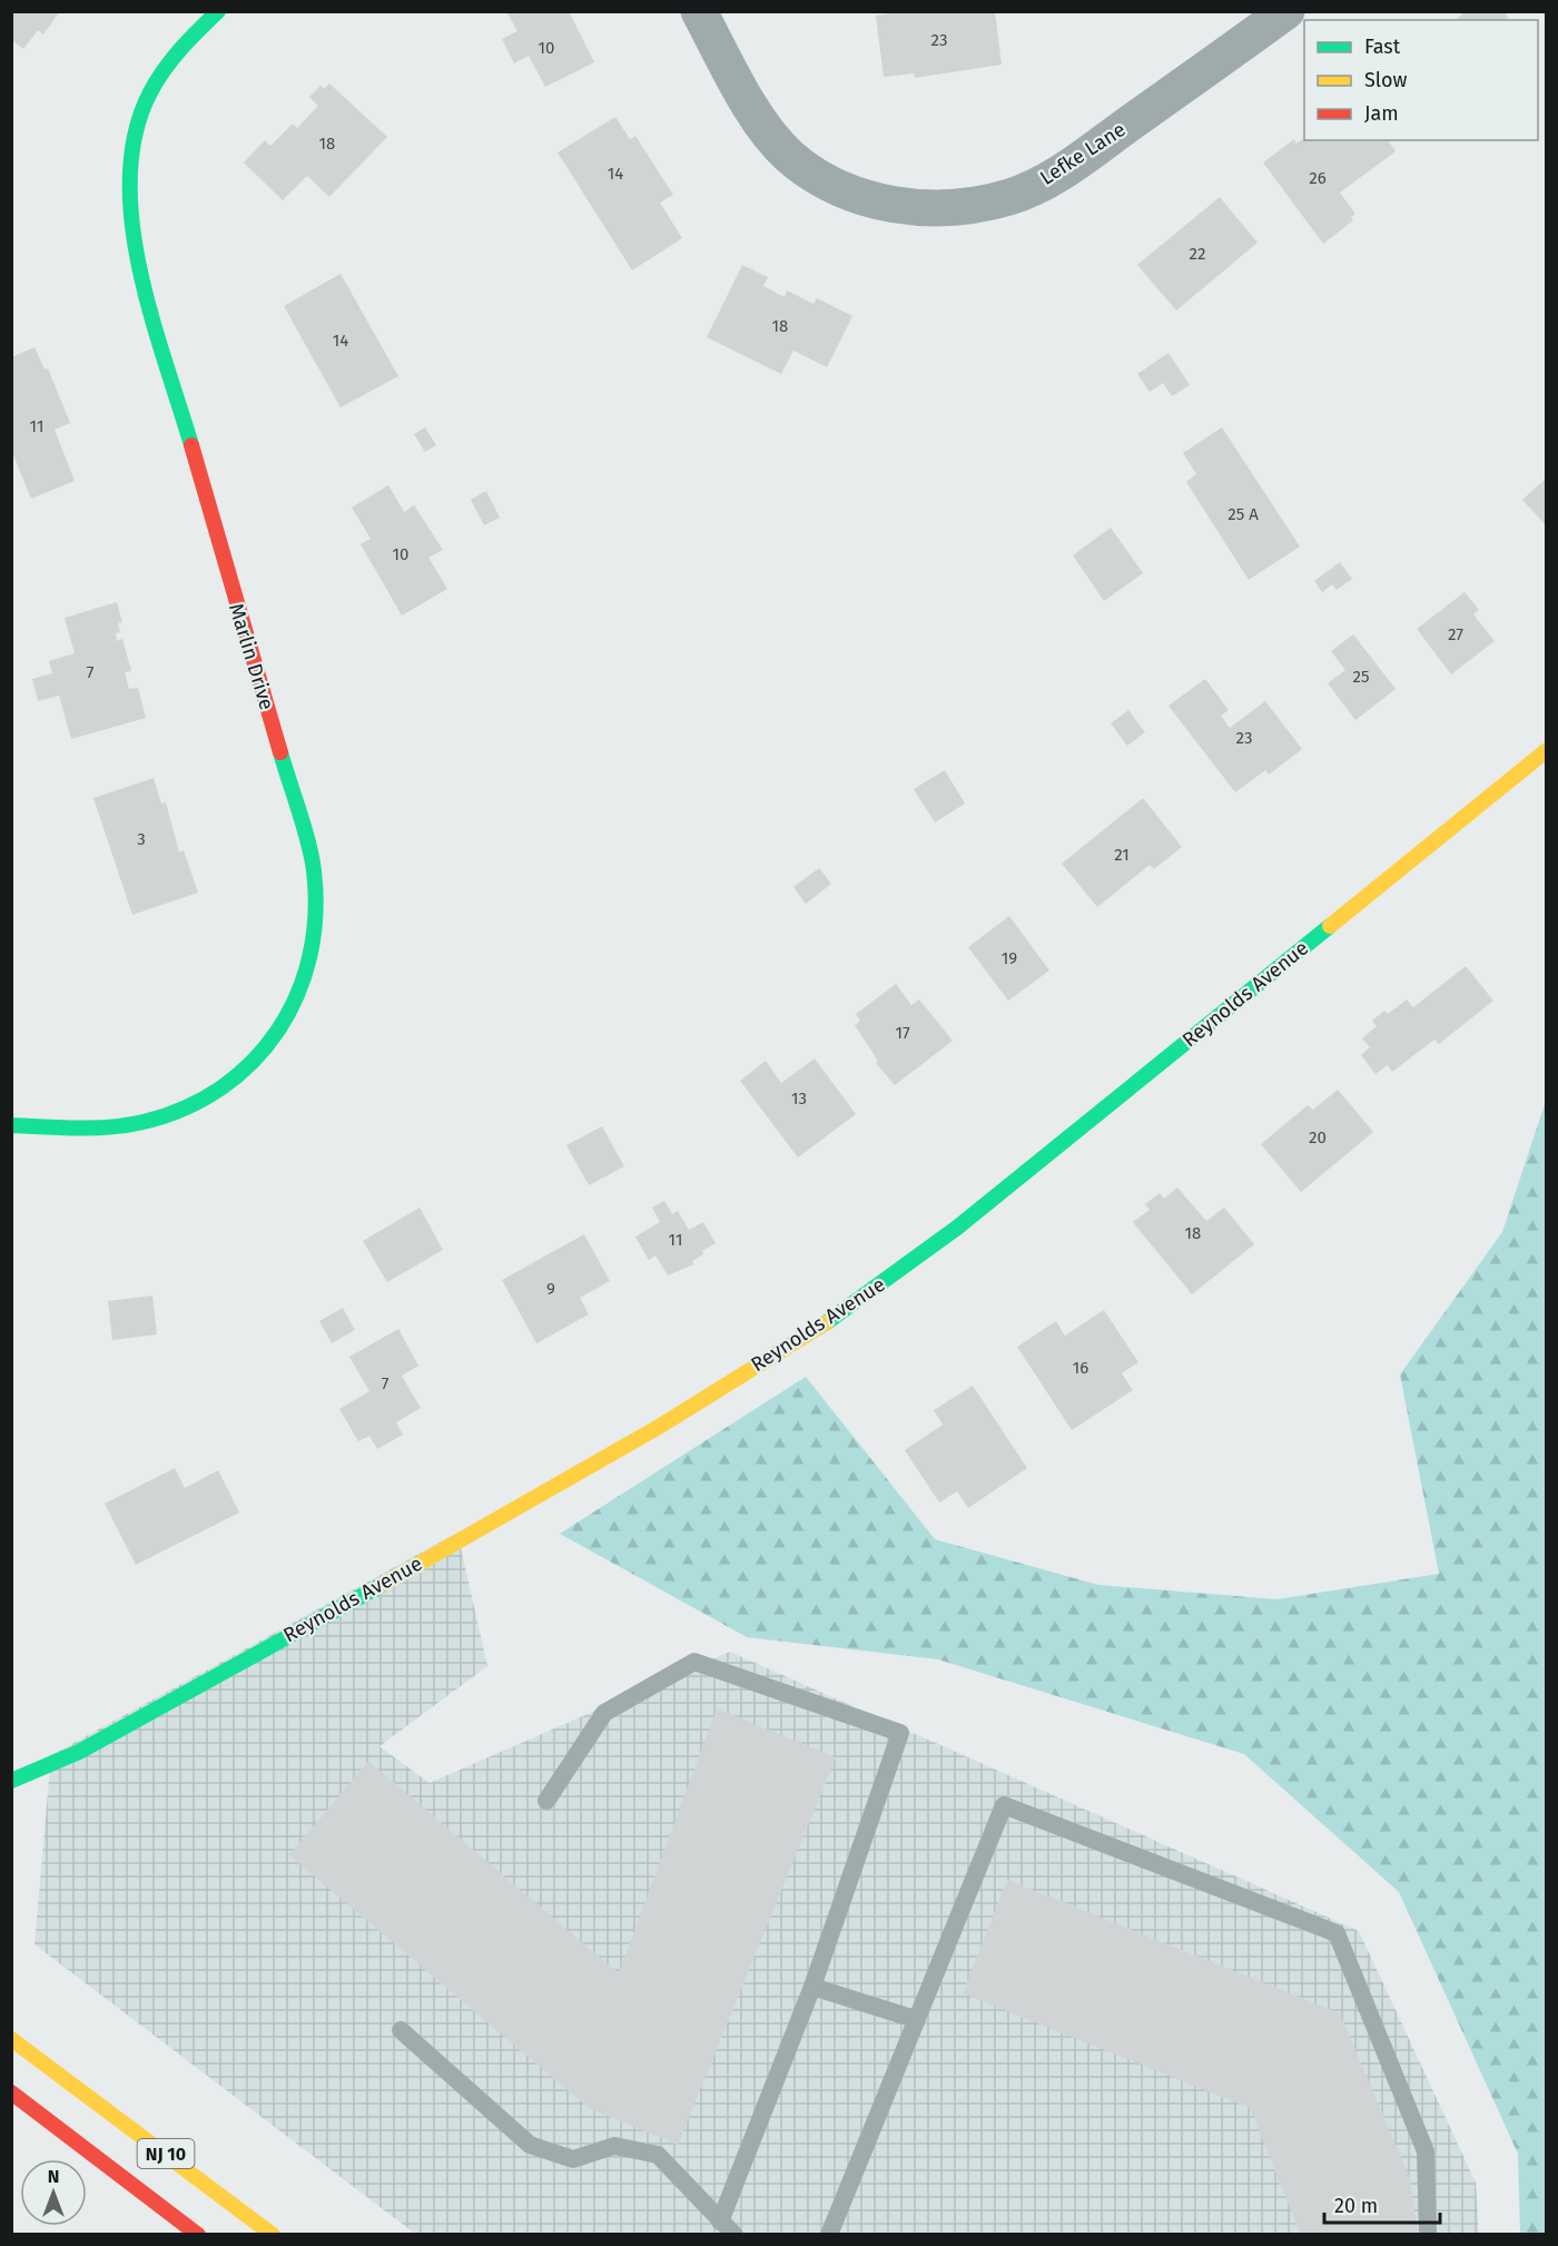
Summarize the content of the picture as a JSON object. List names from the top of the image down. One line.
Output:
{"streets":{"street":["Lefke Lane","Marlin Drive","Reynolds Avenue","NJ 10"]},"house_numbers":["23","10","18","14","26","22","18","14","11","25 A","10","27","7","25","23","3","21","19","17","13","20","18","11","9","16","7"],"legend":["Fast","Slow","Jam"],"scale_bar":"20 m","north":"top"}
